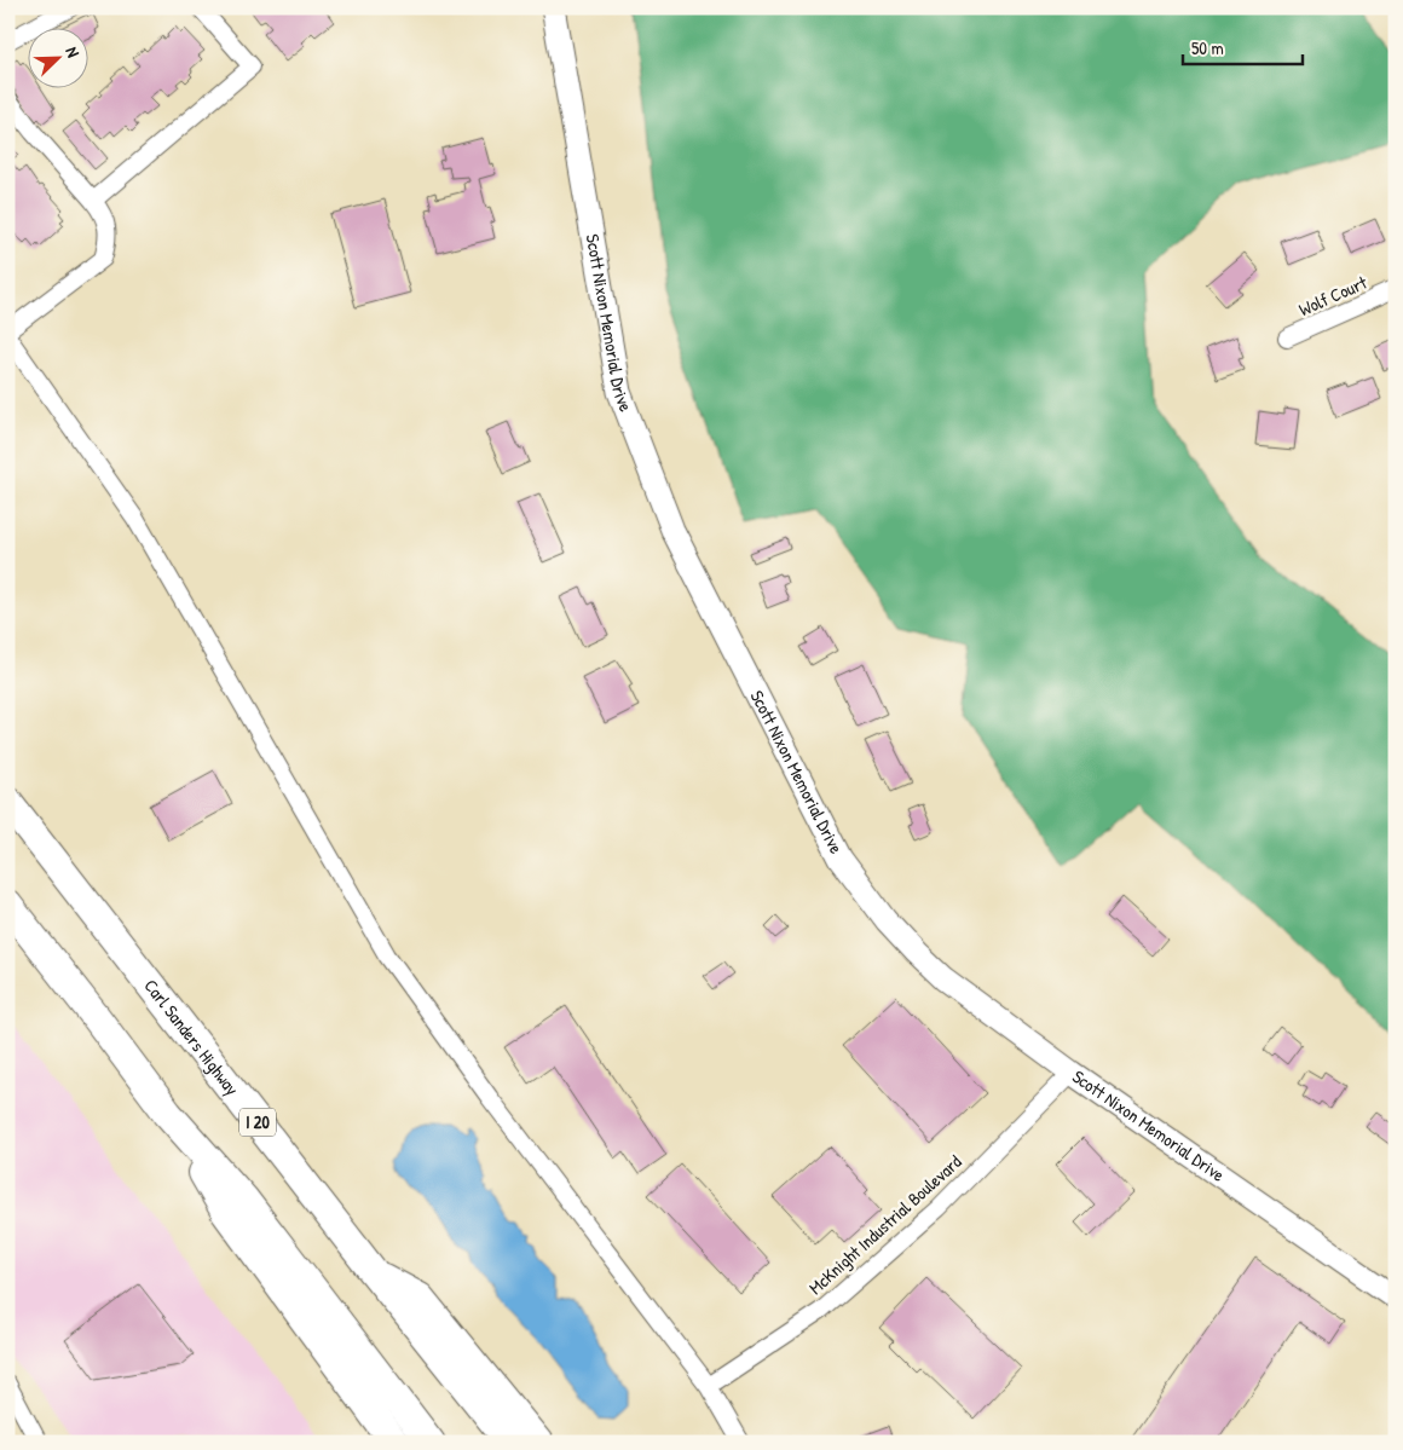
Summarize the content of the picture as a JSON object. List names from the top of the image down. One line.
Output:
{"streets":{"highway":["Carl Sanders Highway","I 20"],"main road":["Scott Nixon Memorial Drive"],"street":["Wolf Court","McKnight Industrial Boulevard"]},"crossings":[["Scott Nixon Memorial Drive","McKnight Industrial Boulevard"]],"scale_bar":"50 m","north":"top right"}
